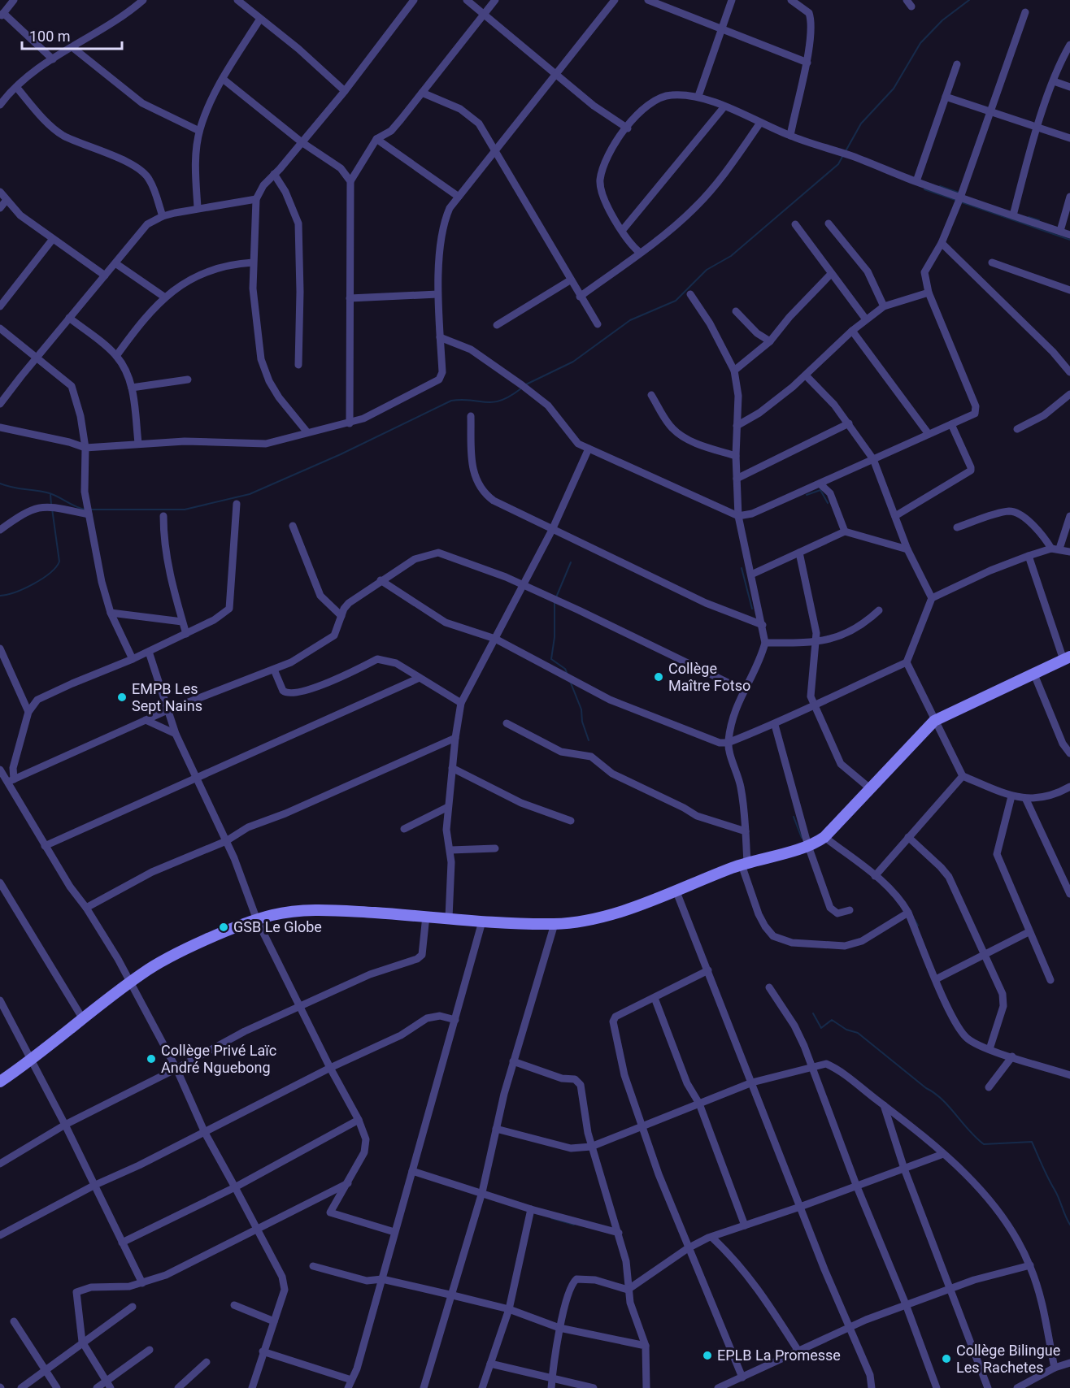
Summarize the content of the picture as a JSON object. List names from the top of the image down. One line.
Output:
{"places":["Collège Maître Fotso","EMPB Les Sept Nains","GSB Le Globe","Collège Privé Laïc André Nguebong","EPLB La Promesse","Collège Bilingue Les Rachetes"],"scale_bar":"100 m"}
